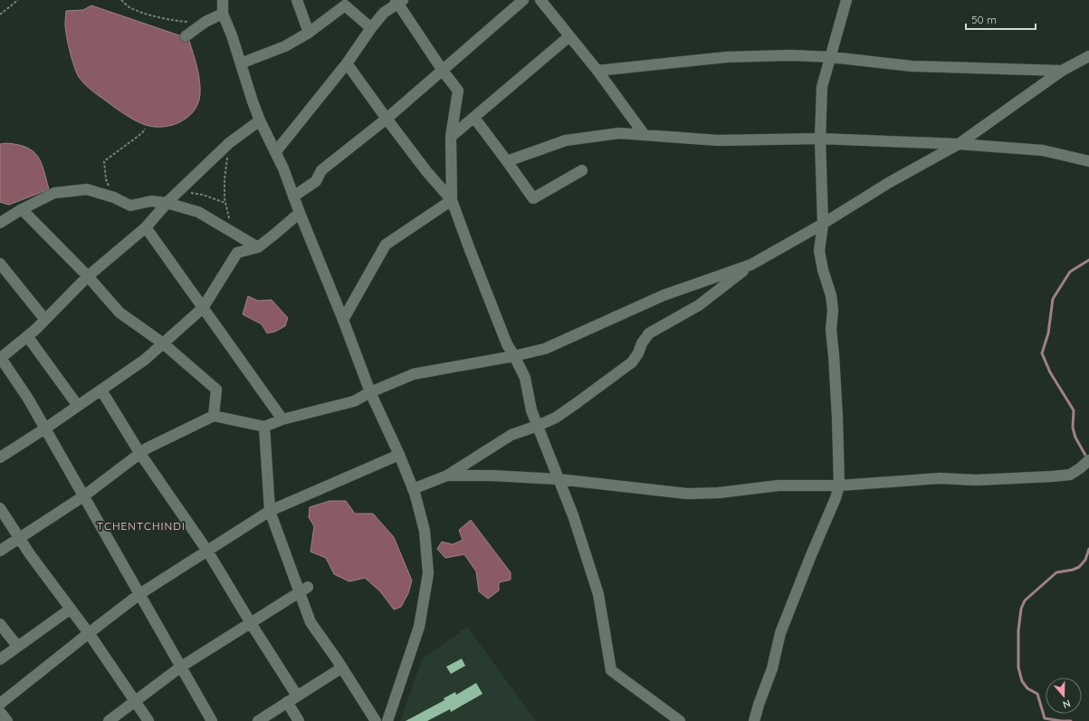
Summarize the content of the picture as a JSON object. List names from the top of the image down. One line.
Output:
{"districts":["TCHENTCHINDI"],"scale_bar":"50 m","north":"bottom"}
